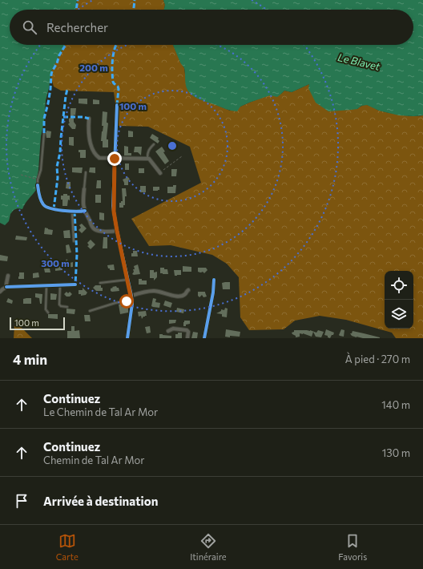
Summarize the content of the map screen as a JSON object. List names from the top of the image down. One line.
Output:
{"water":["Le Blavet"],"scale_bar":"100 m","page":{"search":"Rechercher","scale":"100 m","heading":["4 min","À pied · 270 m"],"list":[["Continuez","Le Chemin de Tal Ar Mor","140 m"],["Continuez","Chemin de Tal Ar Mor","130 m"],"Arrivée à destination"],"nav":["Carte","Itinéraire","Favoris"]},"rings":["200 m","100 m","300 m"]}
